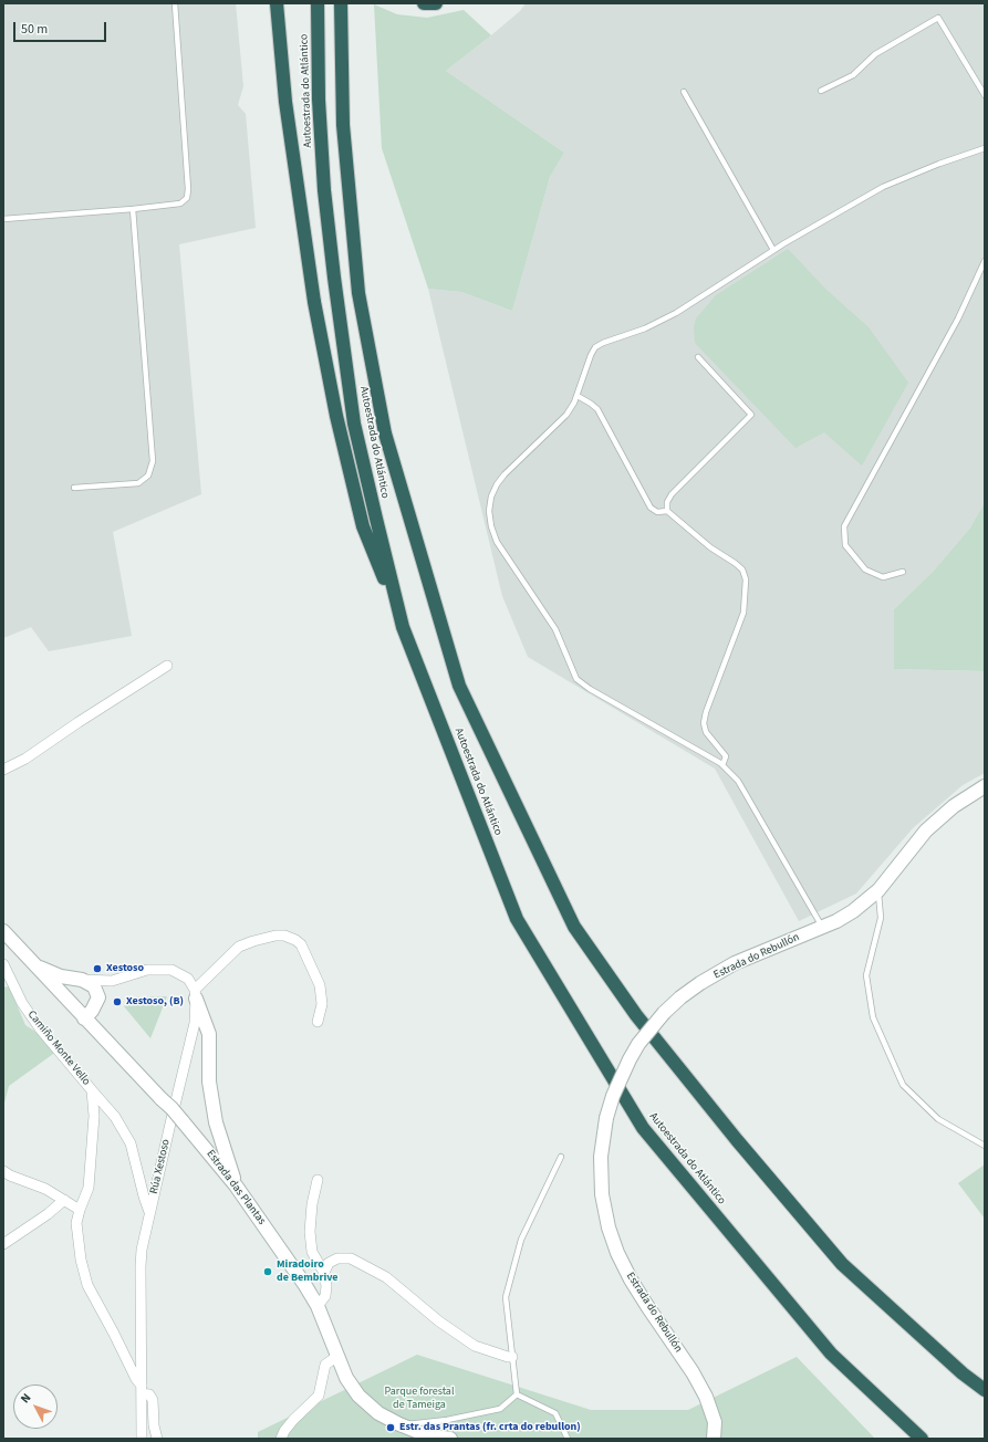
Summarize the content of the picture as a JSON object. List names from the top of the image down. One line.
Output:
{"streets":{"highway":["Autoestrada do Atlántico"],"street":["Estrada do Rebullón","Camiño Monte Vello","Rúa Xestoso","Estrada das Plantas"]},"crossings":[["Camiño Monte Vello","Rúa Xestoso"]],"parks":["Parque forestal de Tameiga"],"places":["Xestoso","Xestoso, (B)","Miradoiro de Bembrive","Estr. das Prantas (fr. crta do rebullon)"],"scale_bar":"50 m","north":"top left"}
